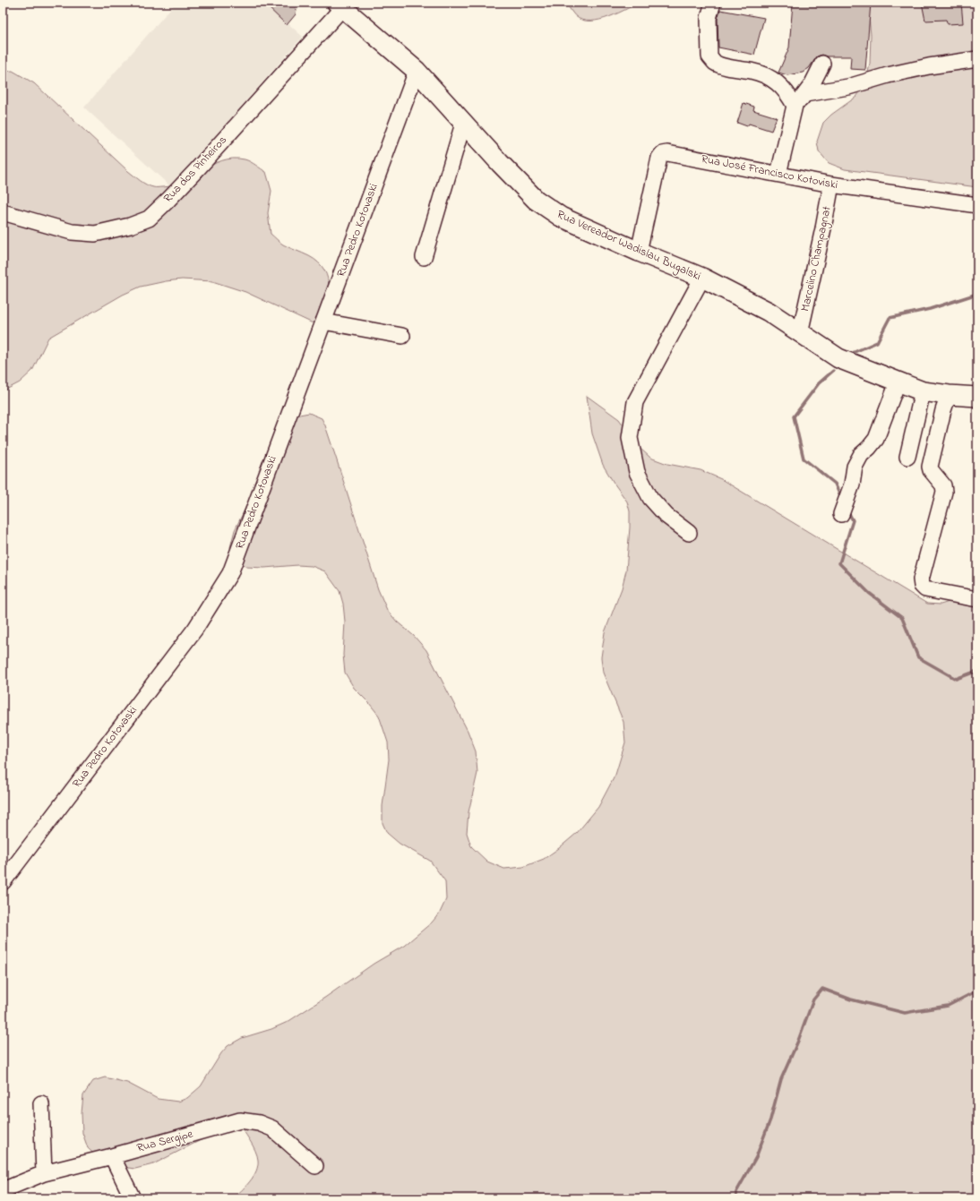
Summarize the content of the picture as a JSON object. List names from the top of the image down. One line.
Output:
{"streets":{"main road":["Rua Vereador Wadislau Bugalski"],"street":["Rua dos Pinheiros","Rua José Francisco Kotoviski","Rua Pedro Kotovaski","Marcelino Champagnat","Rua Sergipe"]},"crossings":[["Rua dos Pinheiros","Rua Vereador Wadislau Bugalski"],["Rua José Francisco Kotoviski","Rua Vereador Wadislau Bugalski"],["Rua José Francisco Kotoviski","Marcelino Champagnat"],["Rua Pedro Kotovaski","Rua Vereador Wadislau Bugalski"],["Rua Vereador Wadislau Bugalski","Marcelino Champagnat"]]}
